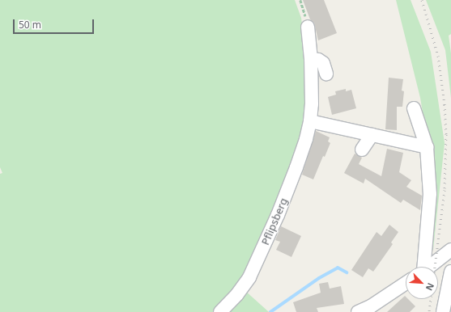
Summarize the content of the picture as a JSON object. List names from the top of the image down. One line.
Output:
{"streets":{"street":["Pflipsberg"]},"scale_bar":"50 m","north":"bottom right"}
